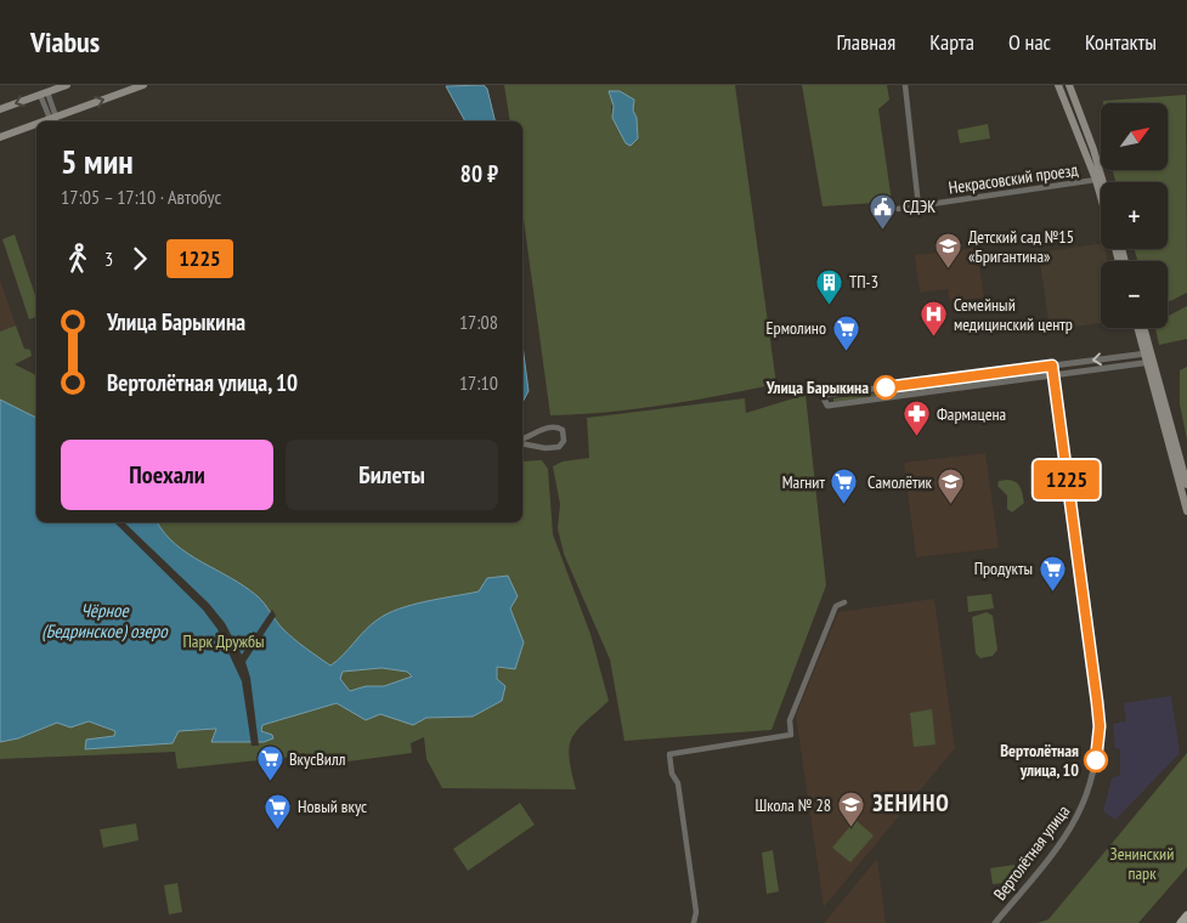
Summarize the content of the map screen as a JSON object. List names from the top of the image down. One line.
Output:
{"streets":{"street":["Некрасовский проезд","Вертолётная улица"]},"districts":["ЗЕНИНО"],"water":["Чёрное (Бедринское) озеро"],"parks":["Парк Дружбы","Зенинский парк"],"places":{"public building":["СДЭК"],"school or university":["Детский сад №15 «Бригантина»","Самолётик","Школа № 28"],"building":["ТП-3"],"hospital":["Семейный медицинский центр"],"supermarket":["Ермолино","Магнит","Продукты","ВкусВилл","Новый вкус"],"other":["Улица Барыкина","Вертолётная улица, 10"],"pharmacy":["Фармацена"]},"lines":["bus line 1225"],"north":"top right","page":{"header":"Viabus","nav":["Главная","Карта","О нас","Контакты"],"on_map":"1225","map_buttons":["+","−"],"heading":["5 мин","17:05 – 17:10 · Автобус","80 ₽"],"legs":["3","1225"],"list":[{"name":"Улица Барыкина","value":"17:08"},{"name":"Вертолётная улица, 10","value":"17:10"}],"buttons":["Поехали","Билеты"]}}
